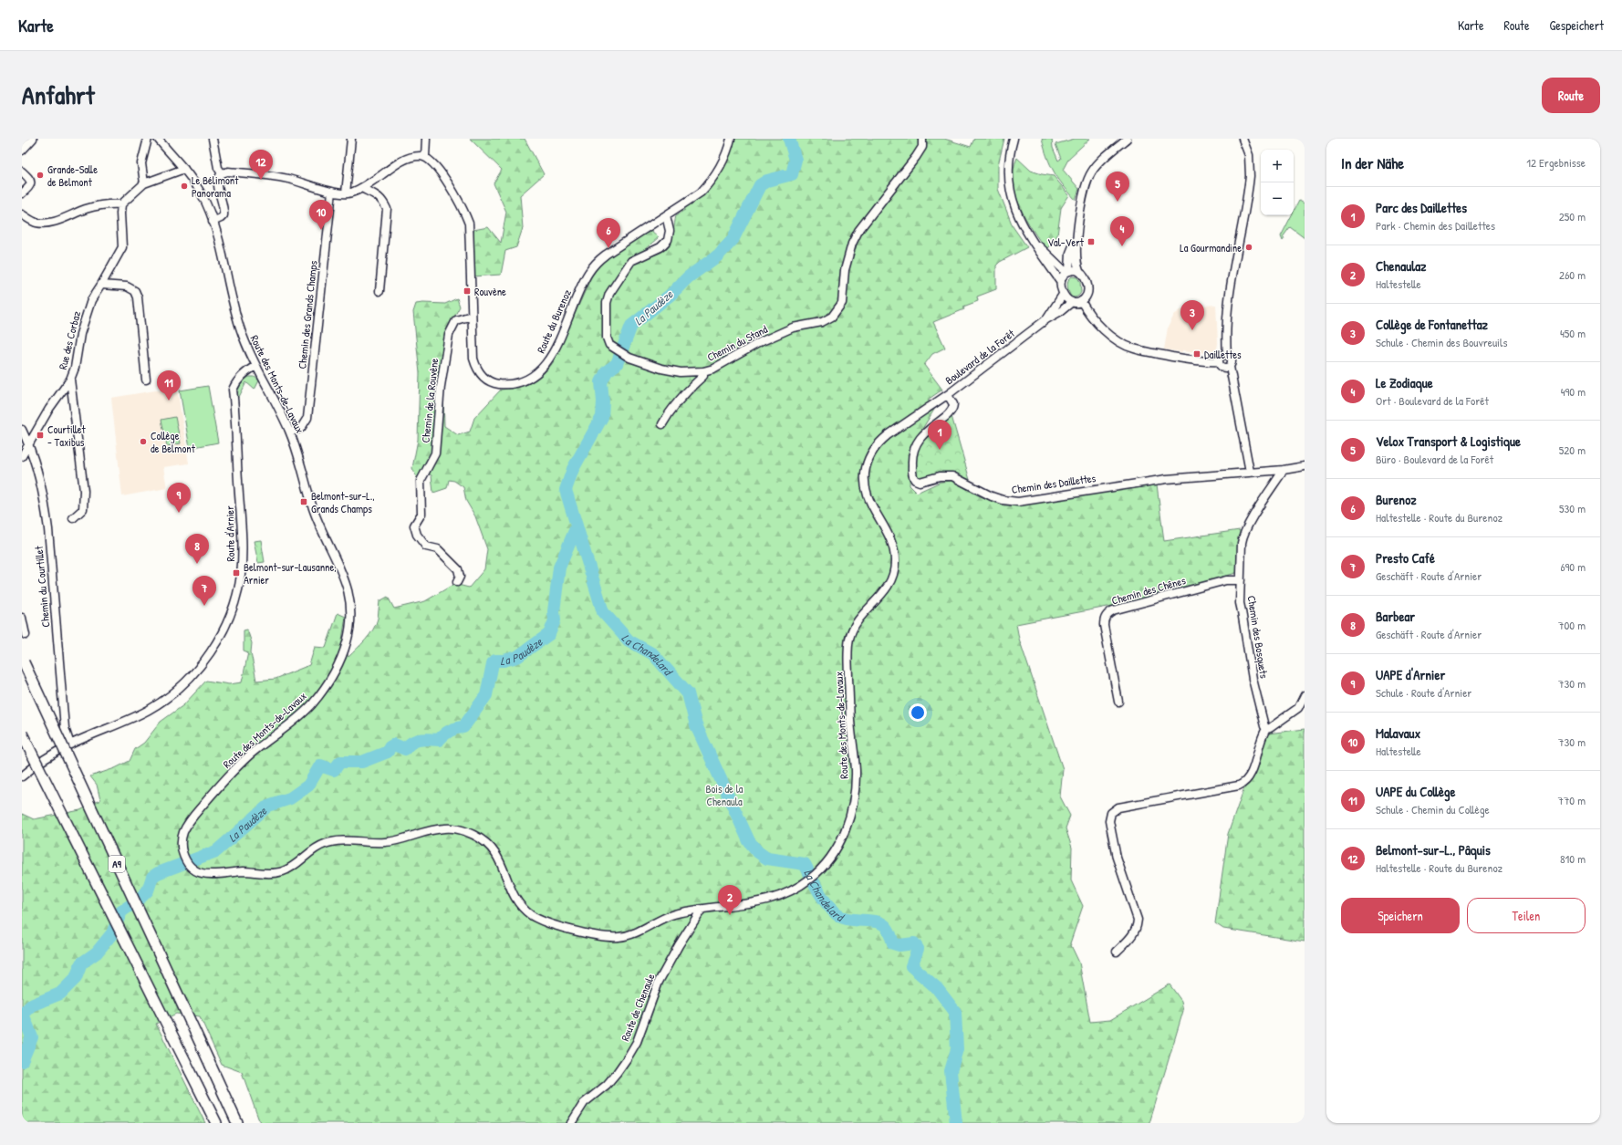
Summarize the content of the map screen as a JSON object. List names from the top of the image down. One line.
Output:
{"streets":{"highway":["A9"],"street":["Chemin des Grands Champs","Route du Burenoz","Rue des Corbaz","Chemin du Stand","Boulevard de la Forêt","Route des Monts-de-Lavaux","Chemin de la Rouvène","Chemin des Daillettes","Route d'Arnier","Chemin du Courtillet","Chemin des Chênes","Chemin des Bosquets","Route de Chenaule"]},"crossings":[["Chemin des Grands Champs","Route des Monts-de-Lavaux"],["Route du Burenoz","Chemin du Stand"],["Route du Burenoz","Chemin de la Rouvène"],["Rue des Corbaz","Chemin du Courtillet"],["Boulevard de la Forêt","Route des Monts-de-Lavaux"],["Boulevard de la Forêt","Chemin des Daillettes"],["Route des Monts-de-Lavaux","Route d'Arnier"],["Route des Monts-de-Lavaux","Route de Chenaule"],["Chemin des Daillettes","Chemin des Bosquets"],["Route d'Arnier","Chemin du Courtillet"],["Chemin des Chênes","Chemin des Bosquets"]],"water":["La Paudèze","La Chandelard"],"parks":["Bois de la Chenaula"],"places":{"other":["Grande-Salle de Belmont","Le Bélimont Panorama","La Gourmandine","Collège de Belmont"],"transit":["Val-Vert","Rouvène","Daillettes","Courtillet - Taxibus","Belmont-sur-L., Grands Champs","Belmont-sur-Lausanne, Arnier"]},"page":{"header":"Karte","nav":["Karte","Route","Gespeichert"],"title":"Anfahrt","buttons":["Route",["Speichern","Teilen"]],"heading":["In der Nähe","12 Ergebnisse"],"map_buttons":["+","−"],"pins":["12","5","10","4","6","3","11","1","9","8","7","2"],"list":[{"mark":"1","name":"Parc des Daillettes","note":"Park · Chemin des Daillettes","value":"250 m"},{"mark":"2","name":"Chenaulaz","note":"Haltestelle","value":"260 m"},{"mark":"3","name":"Collège de Fontanettaz","note":"Schule · Chemin des Bouvreuils","value":"450 m"},{"mark":"4","name":"Le Zodiaque","note":"Ort · Boulevard de la Forêt","value":"490 m"},{"mark":"5","name":"Velox Transport & Logistique","note":"Büro · Boulevard de la Forêt","value":"520 m"},{"mark":"6","name":"Burenoz","note":"Haltestelle · Route du Burenoz","value":"530 m"},{"mark":"7","name":"Presto Café","note":"Geschäft · Route d'Arnier","value":"690 m"},{"mark":"8","name":"Barbear","note":"Geschäft · Route d'Arnier","value":"700 m"},{"mark":"9","name":"UAPE d'Arnier","note":"Schule · Route d'Arnier","value":"730 m"},{"mark":"10","name":"Malavaux","note":"Haltestelle","value":"730 m"},{"mark":"11","name":"UAPE du Collège","note":"Schule · Chemin du Collège","value":"770 m"},{"mark":"12","name":"Belmont-sur-L., Pâquis","note":"Haltestelle · Route du Burenoz","value":"810 m"}]}}
